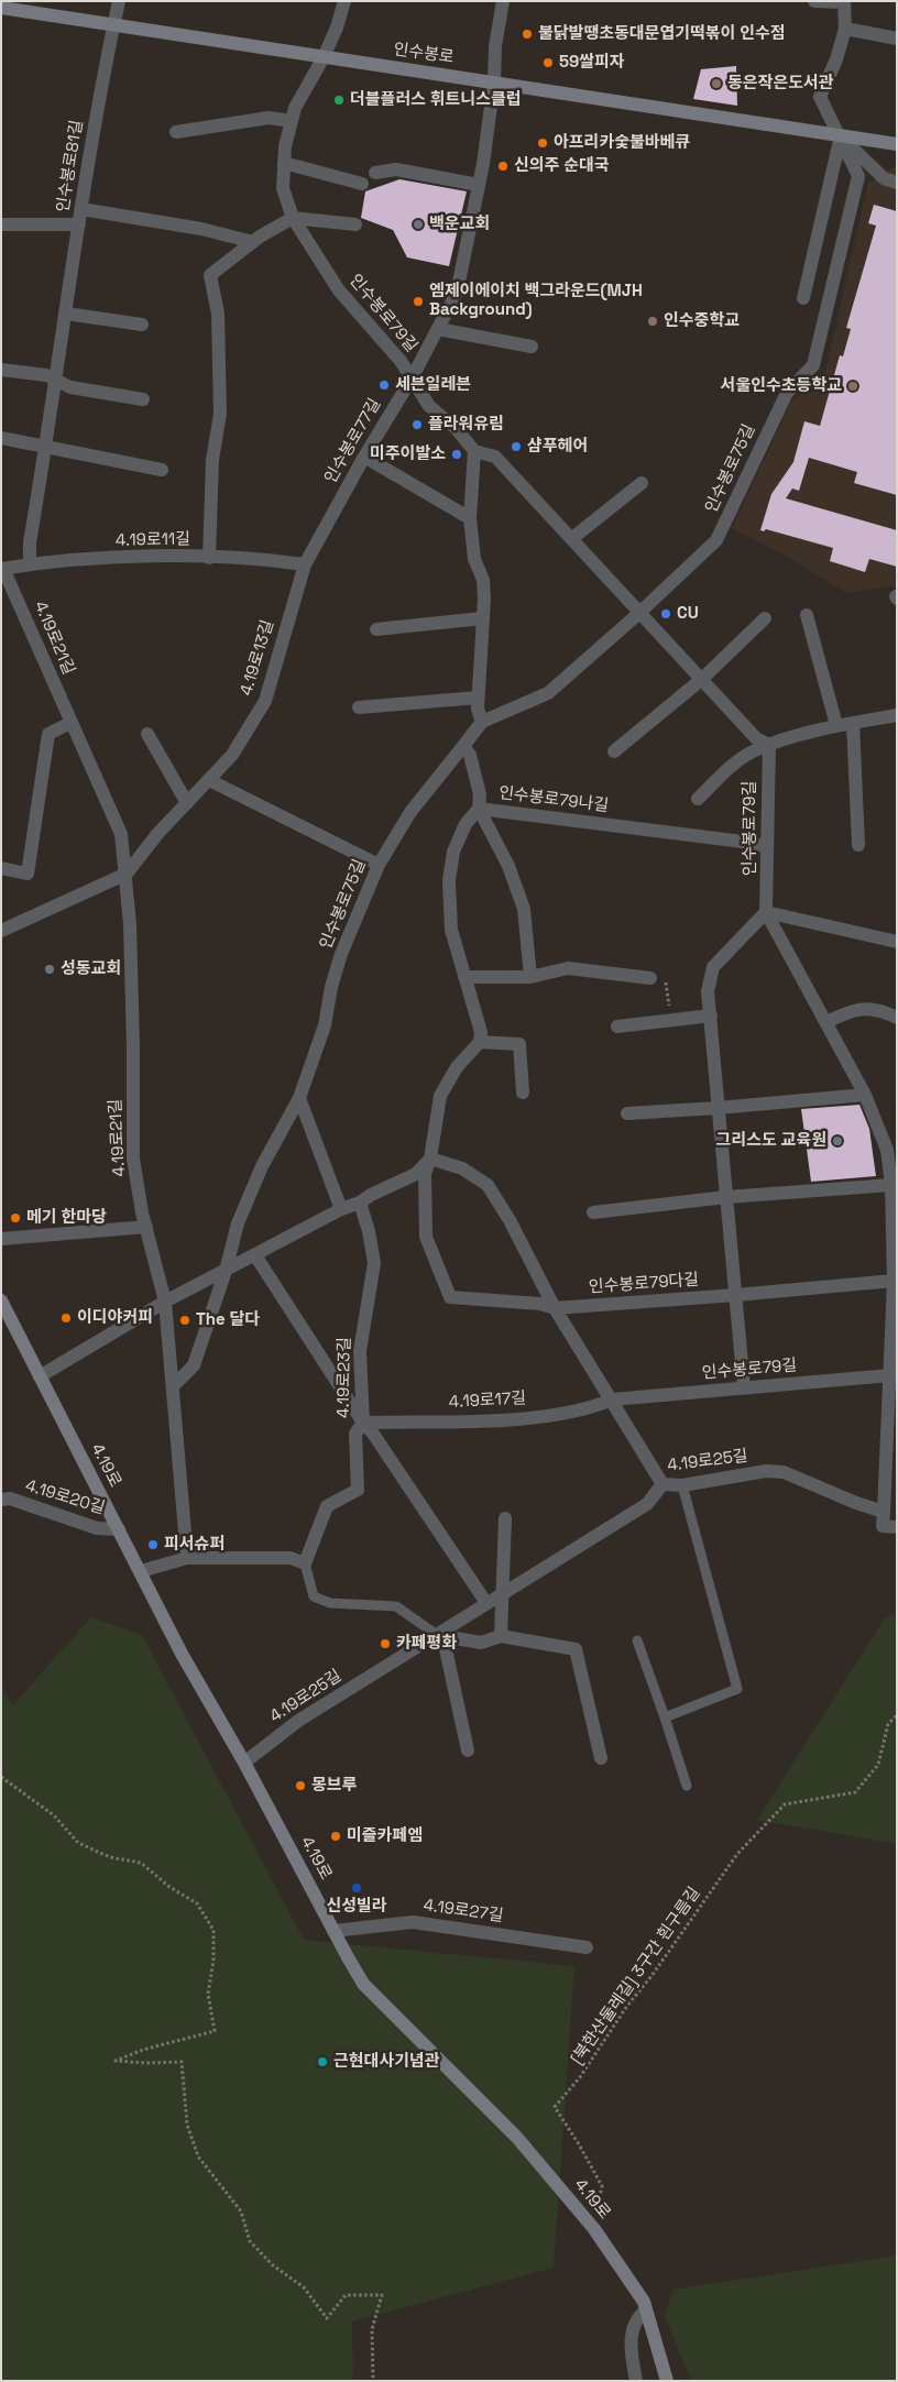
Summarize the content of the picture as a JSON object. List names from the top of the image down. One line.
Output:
{"streets":{"street":["인수봉로","인수봉로81길","인수봉로79길","인수봉로77길","인수봉로75길","4.19로11길","4.19로21길","4.19로13길","인수봉로79나길","인수봉로79다길","4.19로23길","4.19로17길","4.19로25길","4.19로","4.19로20길","4.19로27길"],"path":["[북한산둘레길] 3구간 흰구름길"]},"crossings":[["인수봉로","인수봉로81길"],["인수봉로","인수봉로79길"],["인수봉로","인수봉로77길"],["인수봉로","인수봉로75길"],["인수봉로81길","4.19로11길"],["인수봉로79길","인수봉로77길"],["인수봉로79길","인수봉로75길"],["인수봉로79길","인수봉로79나길"],["인수봉로79길","4.19로17길"],["인수봉로77길","4.19로11길"],["인수봉로77길","4.19로13길"],["4.19로11길","4.19로21길"],["4.19로11길","4.19로13길"],["4.19로21길","4.19로13길"],["4.19로23길","4.19로17길"],["4.19로25길","4.19로"],["4.19로","4.19로20길"],["4.19로","4.19로27길"],["4.19로","[북한산둘레길] 3구간 흰구름길"]],"places":["불닭발땡초동대문엽기떡볶이 인수점","59쌀피자","동은작은도서관","더블플러스 휘트니스클럽","아프리카숯불바베큐","신의주 순대국","백운교회","엠제이에이치 백그라운드(MJH Background)","인수중학교","세븐일레븐","서울인수초등학교","플라워유림","샴푸헤어","미주이발소","CU","성동교회","그리스도 교육원","메기 한마당","이디야커피","The 달다","피서슈퍼","카페평화","몽브루","미즐카페엠","신성빌라","근현대사기념관"]}
